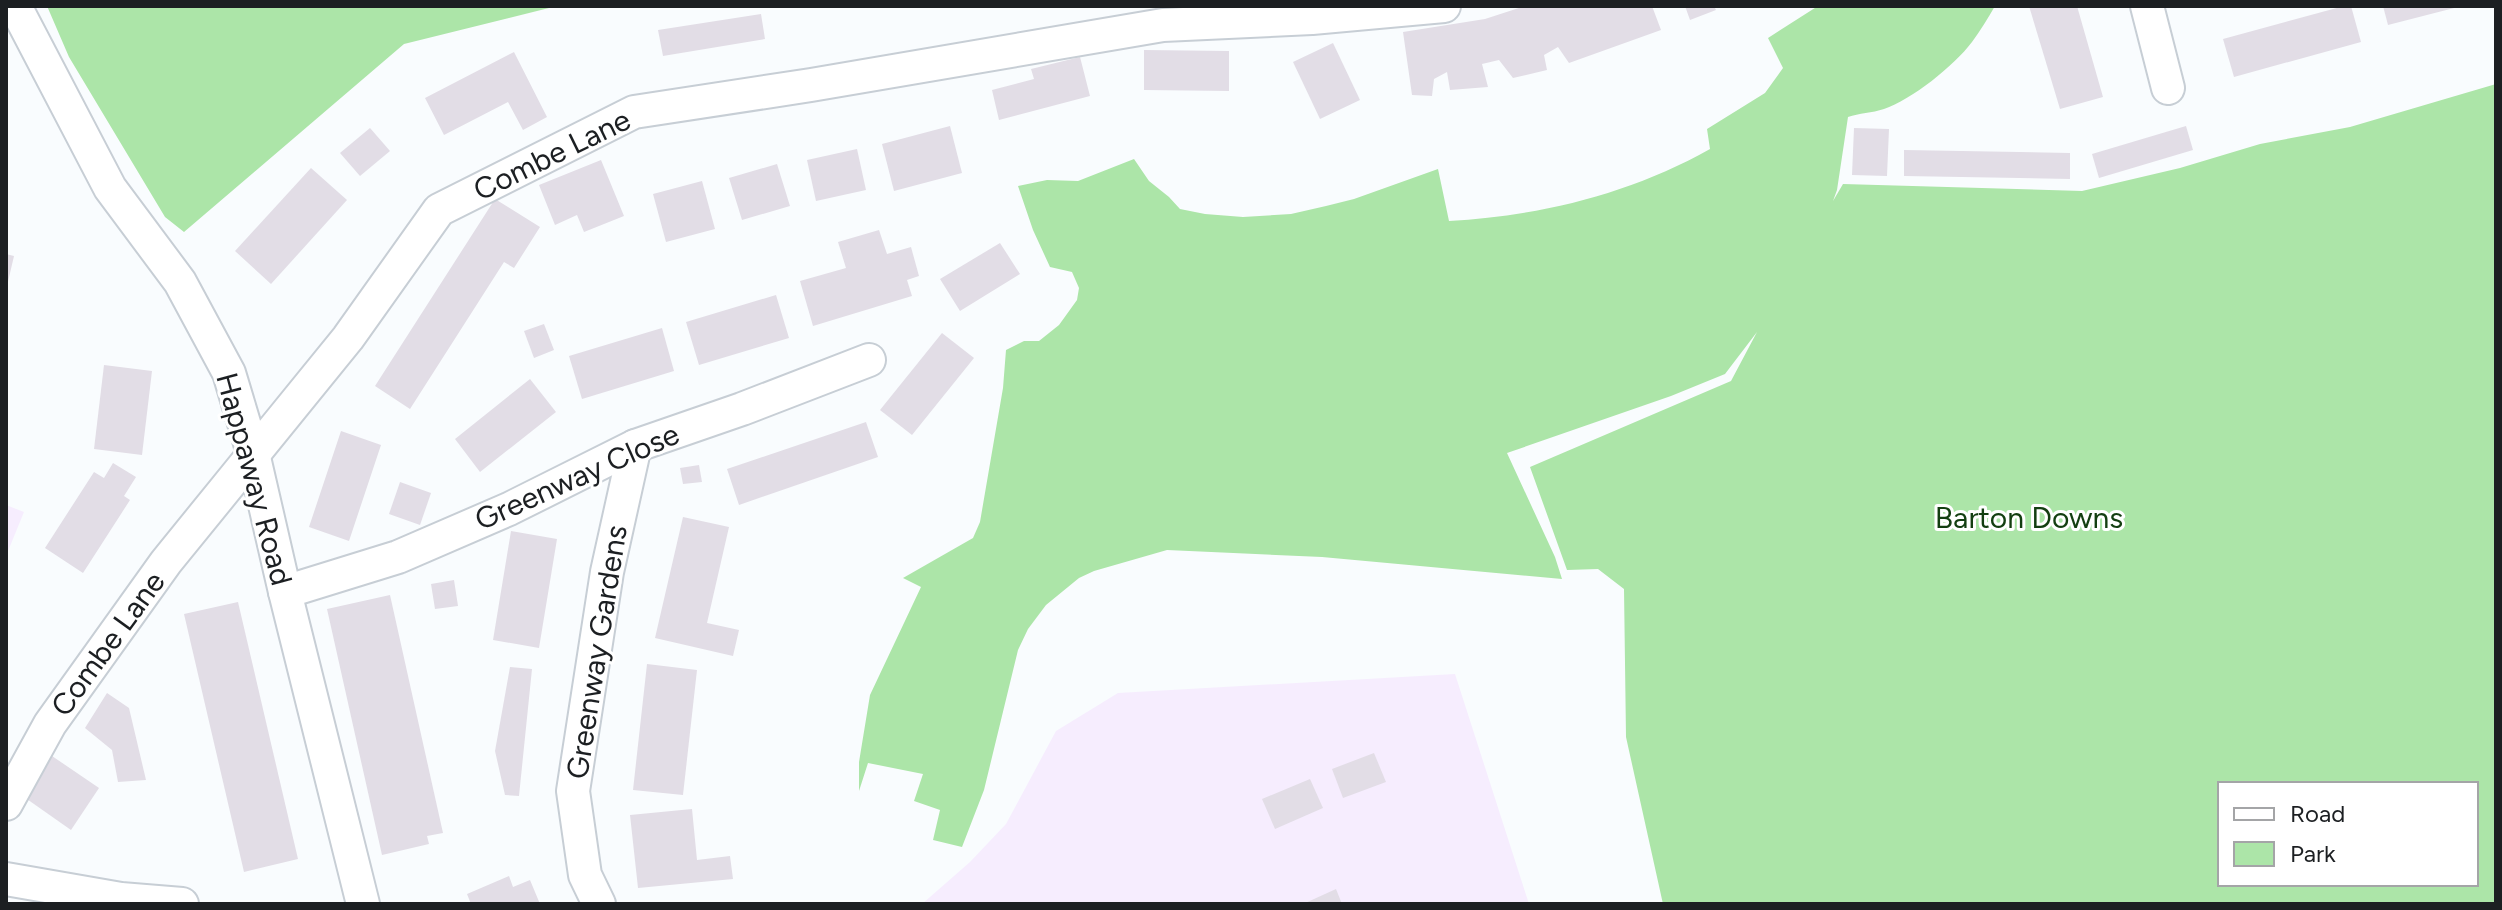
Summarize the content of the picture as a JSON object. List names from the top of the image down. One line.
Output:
{"streets":{"street":["Combe Lane","Greenway Close","Happaway Road","Greenway Gardens"]},"crossings":[["Combe Lane","Happaway Road"],["Greenway Close","Happaway Road"],["Greenway Close","Greenway Gardens"]],"parks":["Barton Downs"],"legend":["Road","Park"]}
